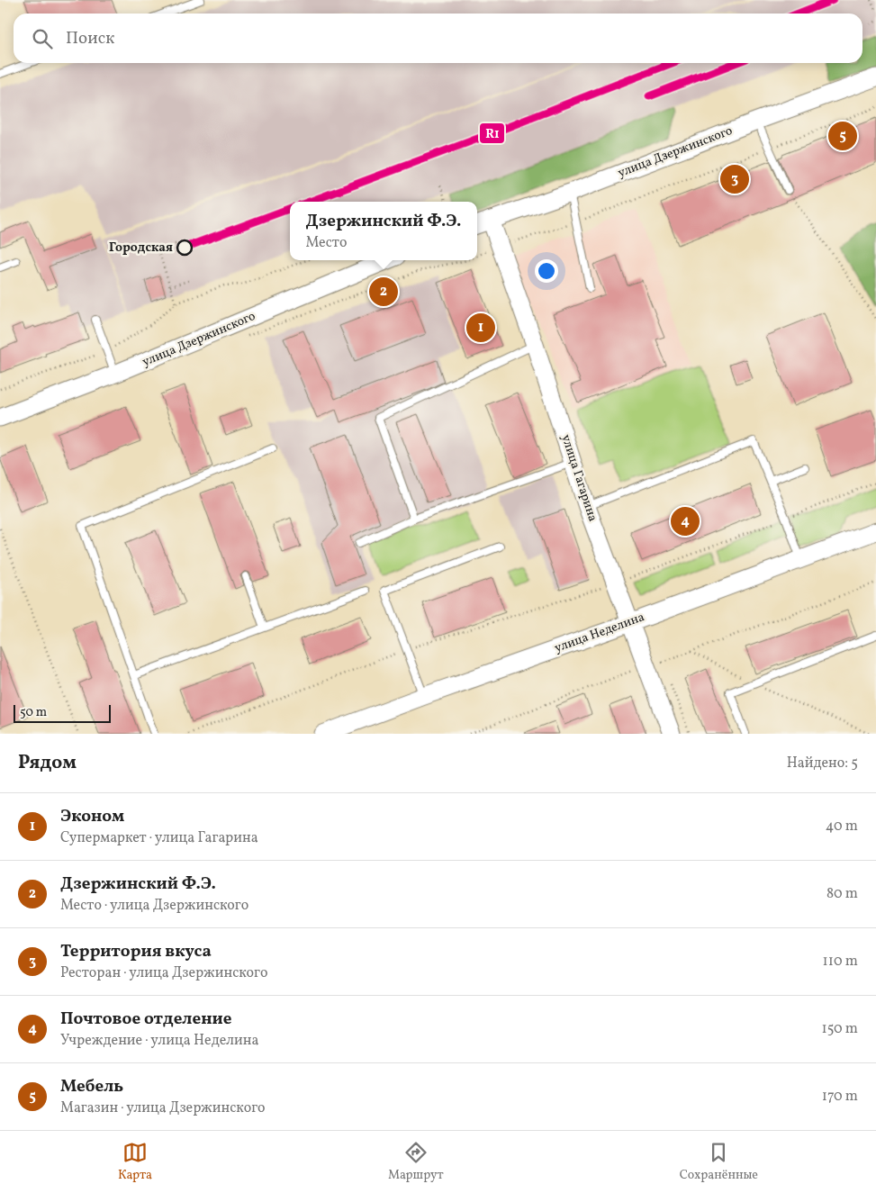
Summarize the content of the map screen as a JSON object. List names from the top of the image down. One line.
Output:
{"streets":{"street":["улица Дзержинского","улица Гагарина","улица Неделина"]},"crossings":[["улица Дзержинского","улица Гагарина"],["улица Гагарина","улица Неделина"]],"places":["Городская"],"lines":["transit line R1"],"scale_bar":"50 m","page":{"search":"Поиск","pins":["5","3","2","1","4"],"popup":["Дзержинский Ф.Э.","Место"],"scale":"50 m","heading":["Рядом","Найдено: 5"],"list":[{"mark":"1","name":"Эконом","note":"Супермаркет · улица Гагарина","value":"40 m"},{"mark":"2","name":"Дзержинский Ф.Э.","note":"Место · улица Дзержинского","value":"80 m"},{"mark":"3","name":"Территория вкуса","note":"Ресторан · улица Дзержинского","value":"110 m"},{"mark":"4","name":"Почтовое отделение","note":"Учреждение · улица Неделина","value":"150 m"},{"mark":"5","name":"Мебель","note":"Магазин · улица Дзержинского","value":"170 m"}],"nav":["Карта","Маршрут","Сохранённые"]}}
